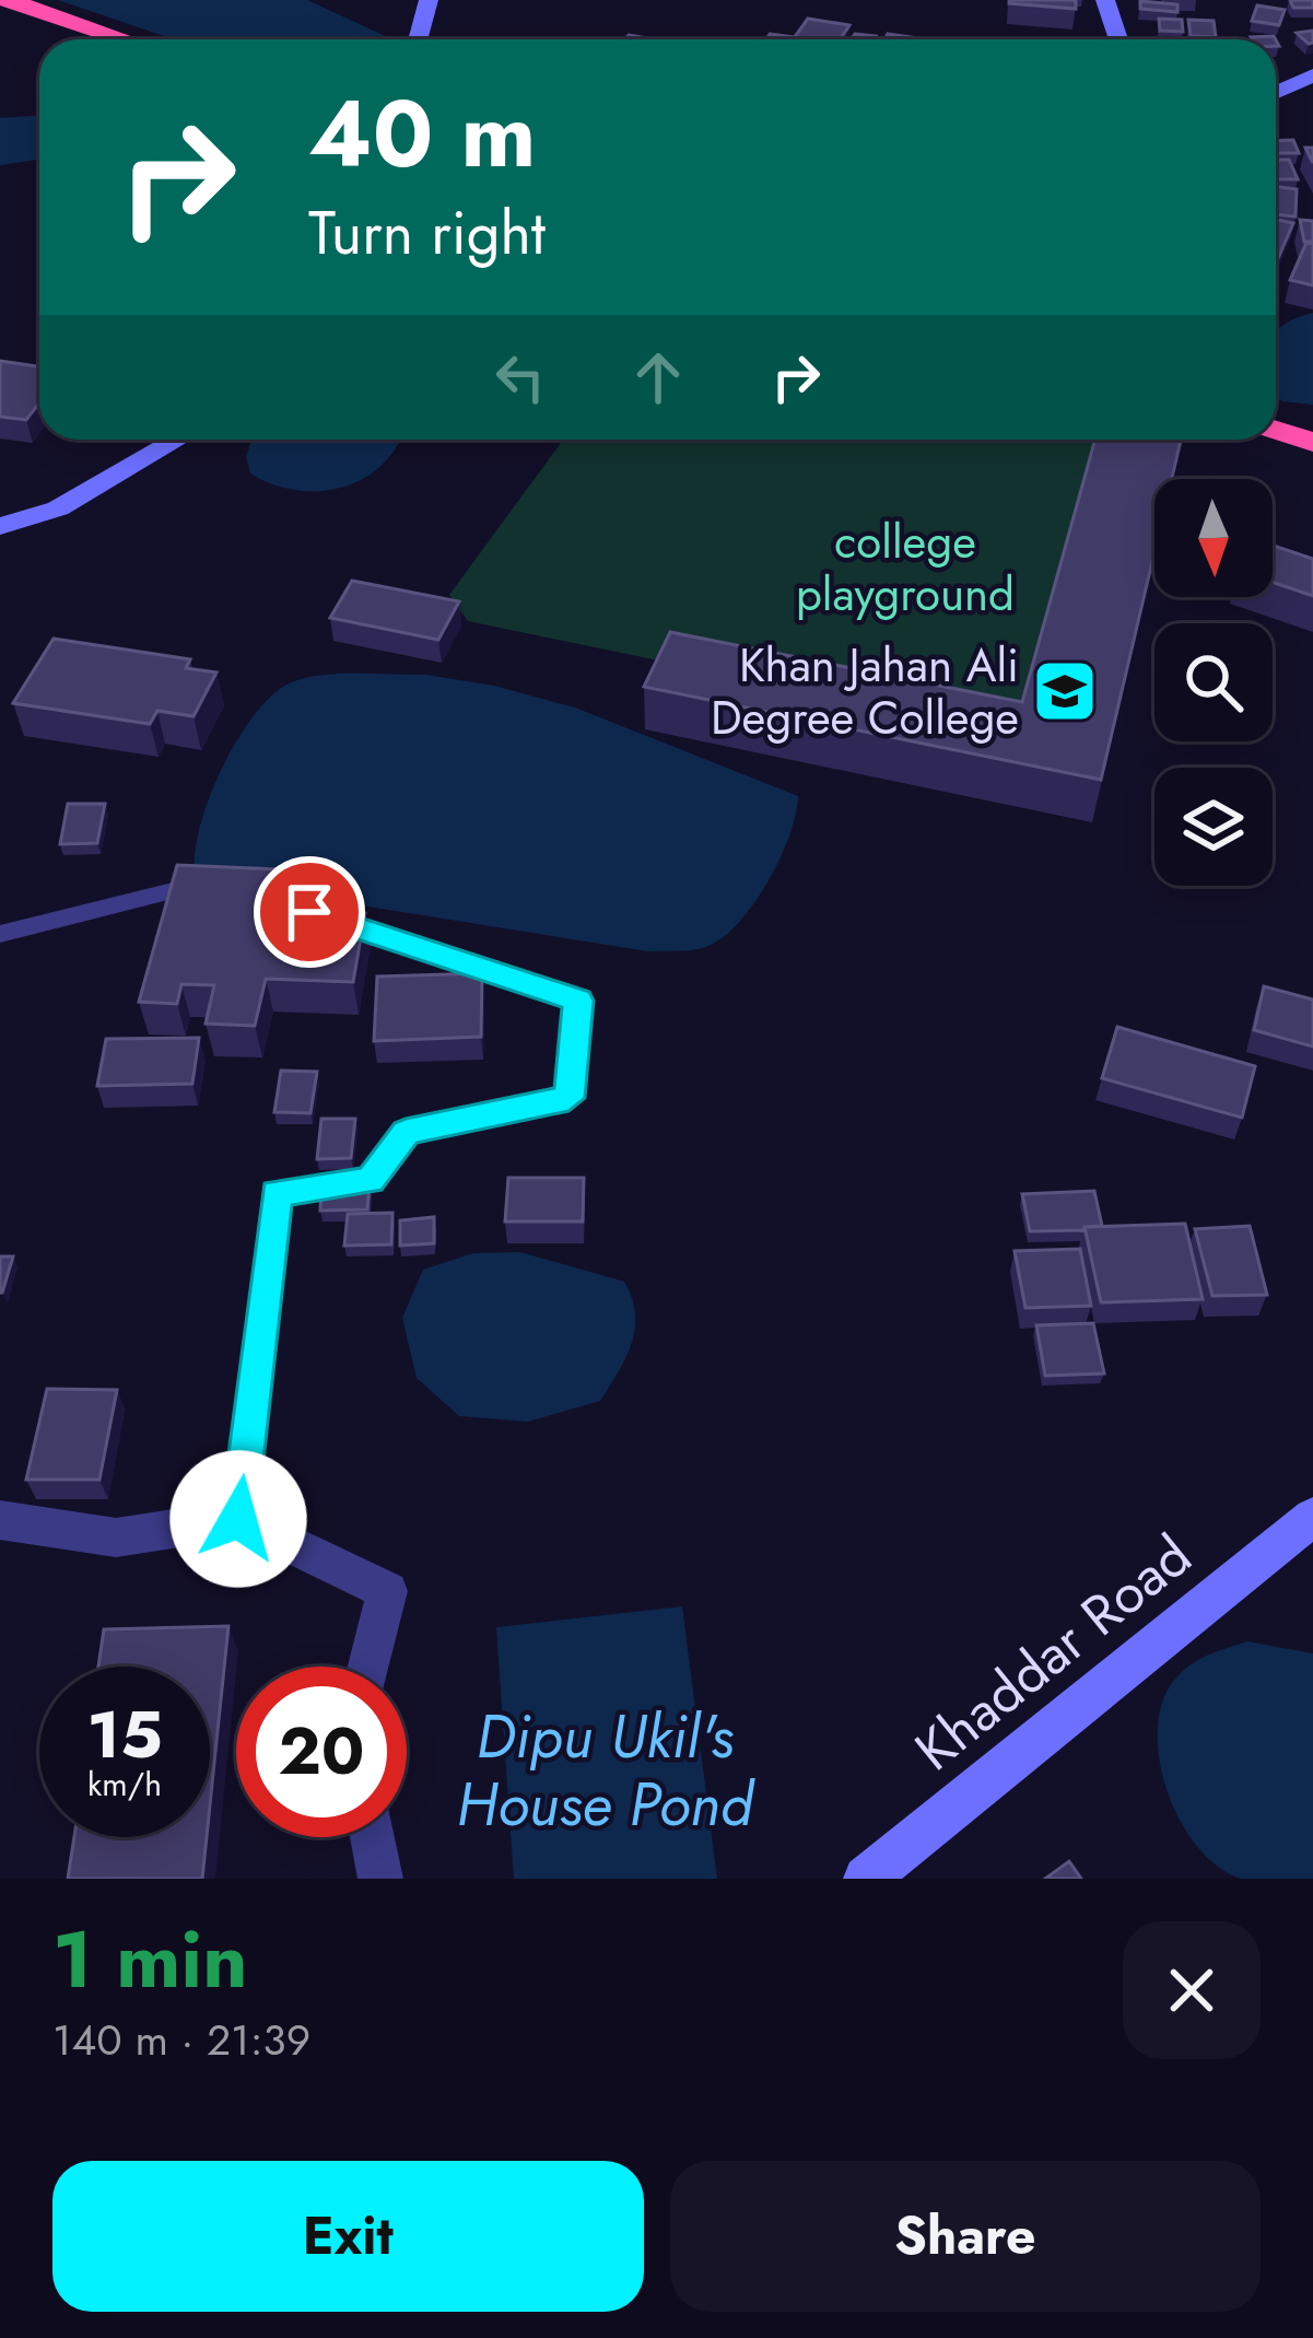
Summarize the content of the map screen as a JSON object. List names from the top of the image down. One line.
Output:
{"streets":{"street":["Khaddar Road"]},"water":["Dipu Ukil's House Pond"],"parks":["college playground"],"places":{"school or university":["Khan Jahan Ali Degree College"]},"north":"bottom","page":{"turn":["40 m","Turn right"],"speed":"15 km/h","limit":"20","heading":["1 min","140 m · 21:39"],"buttons":["Exit","Share"]}}
